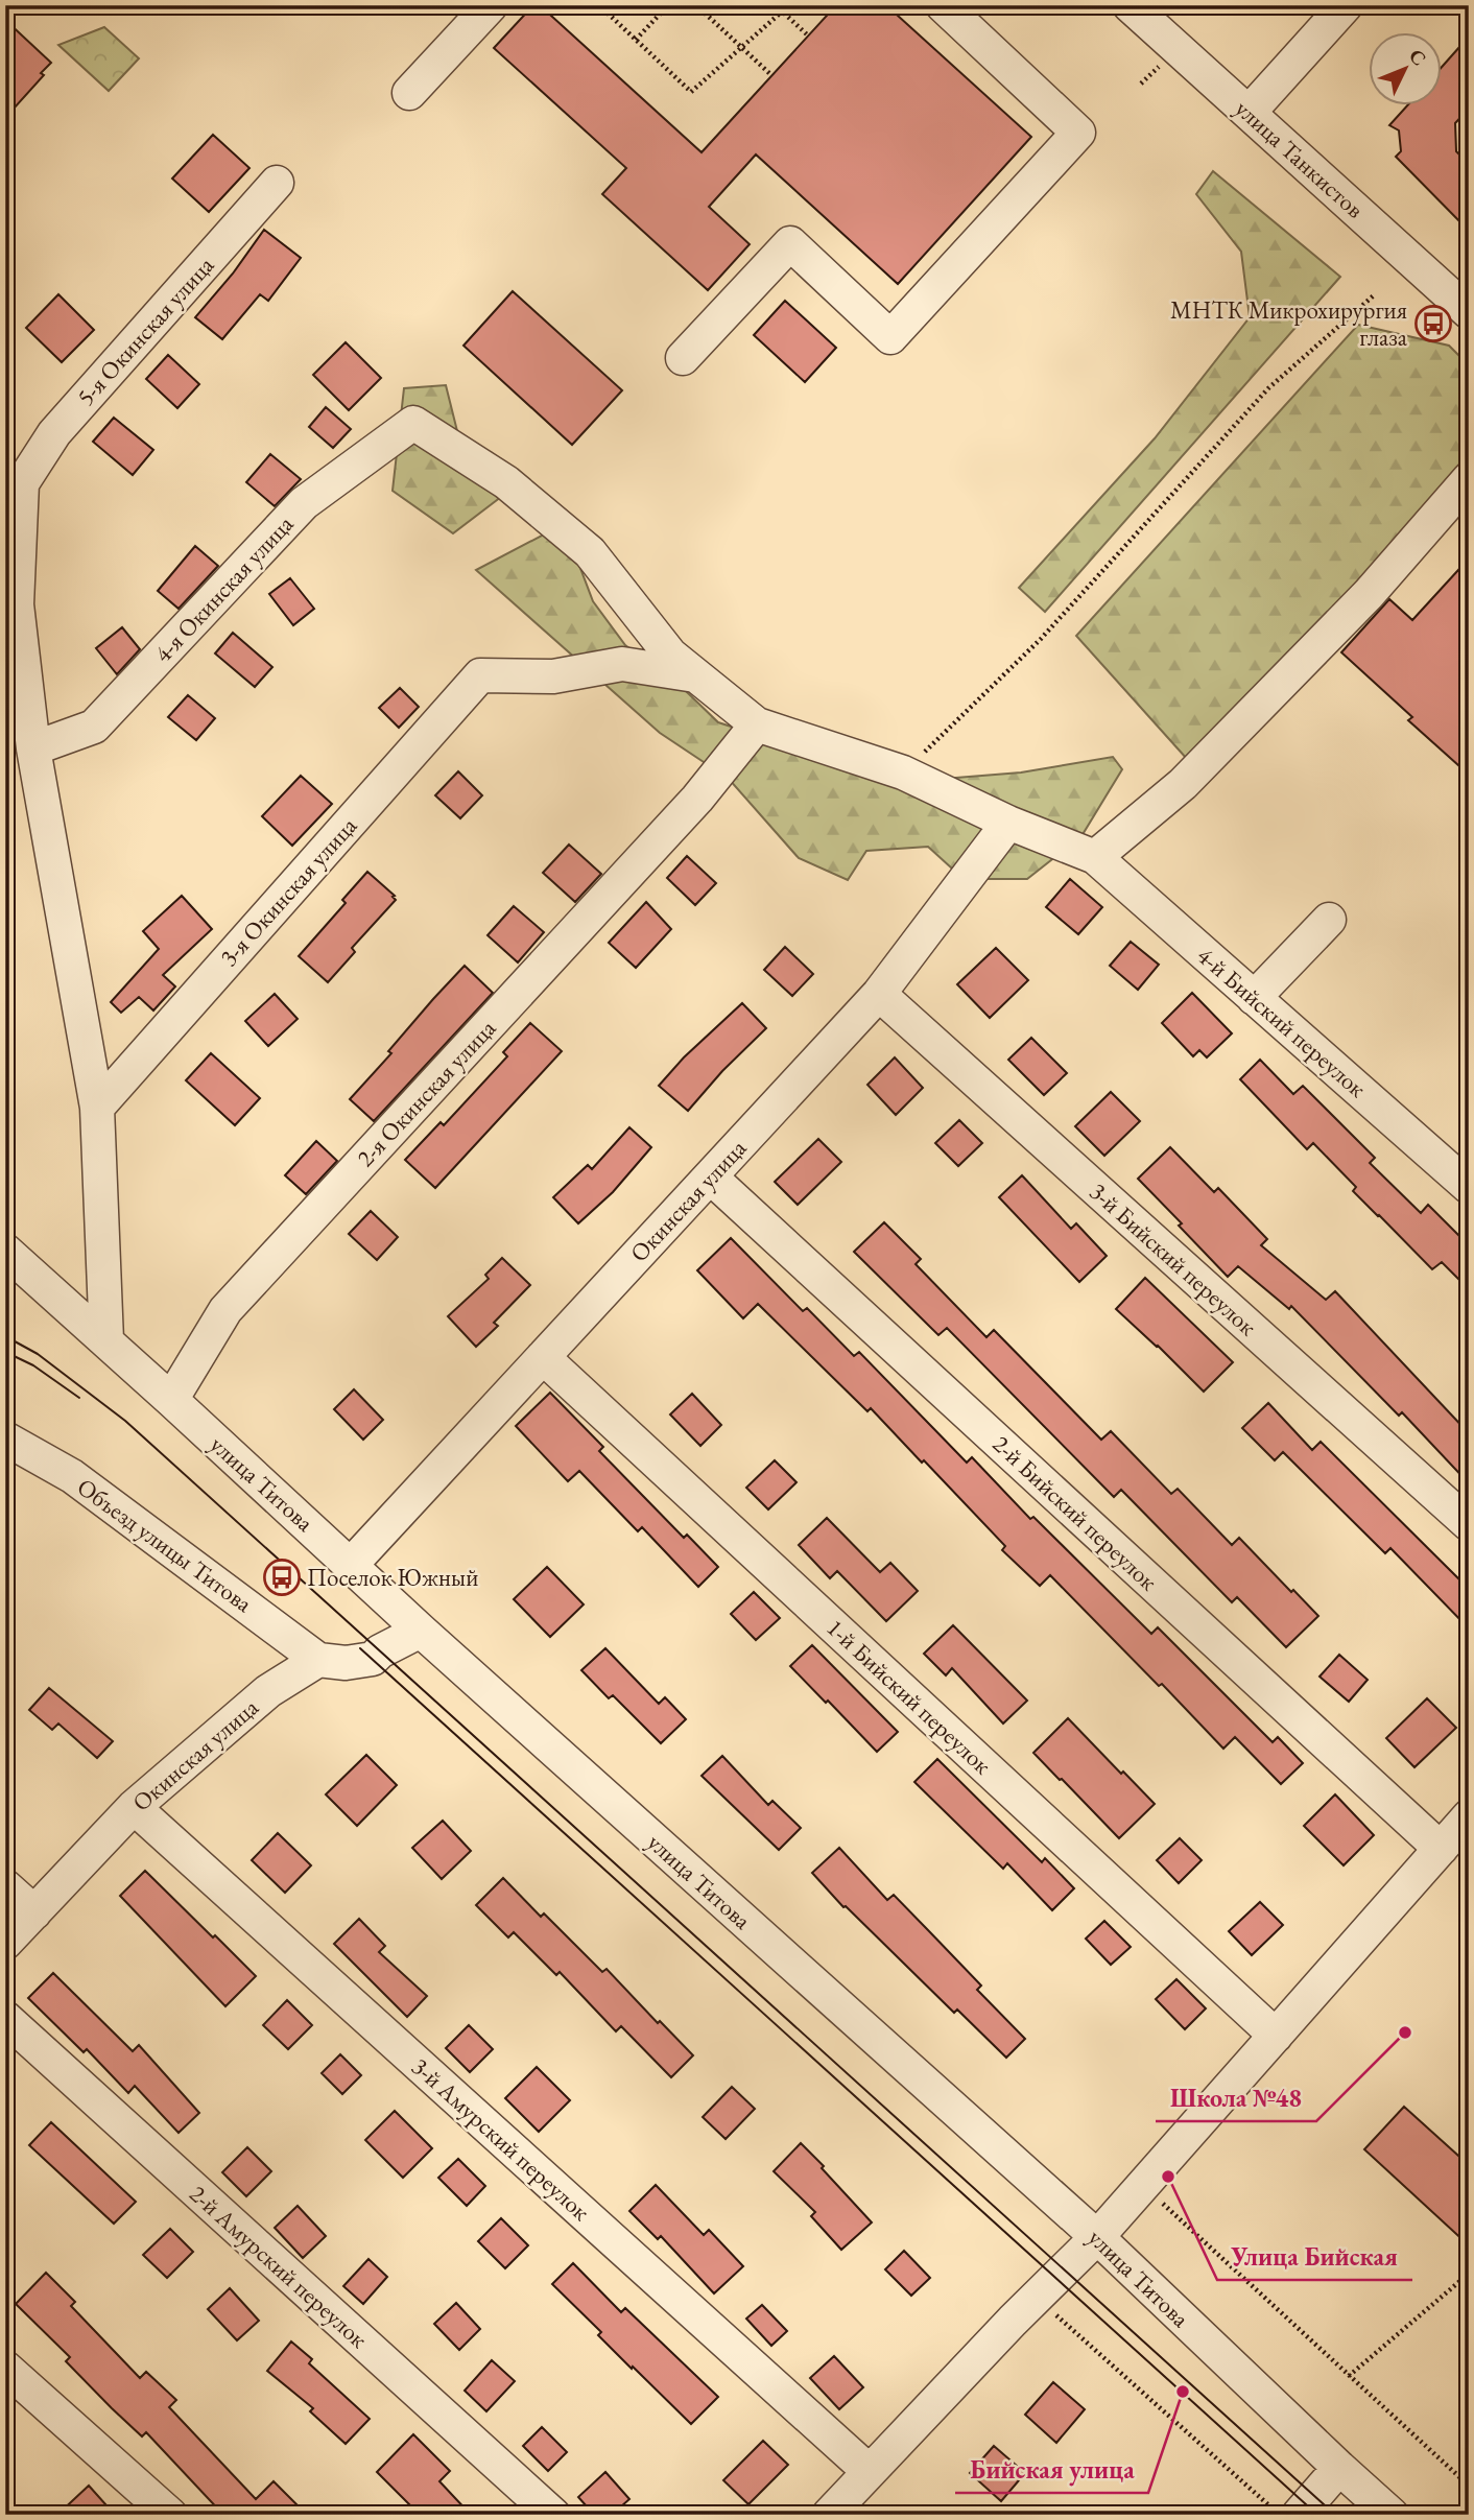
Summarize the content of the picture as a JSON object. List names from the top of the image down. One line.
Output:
{"streets":{"street":["улица Танкистов","5-я Окинская улица","4-я Окинская улица","3-я Окинская улица","4-й Бийский переулок","2-я Окинская улица","Окинская улица","3-й Бийский переулок","улица Титова","2-й Бийский переулок","Объезд улицы Титова","1-й Бийский переулок","3-й Амурский переулок","2-й Амурский переулок"]},"crossings":[["5-я Окинская улица","4-я Окинская улица"],["4-я Окинская улица","3-я Окинская улица"],["4-й Бийский переулок","2-я Окинская улица"],["4-й Бийский переулок","Окинская улица"],["2-я Окинская улица","улица Титова"],["Окинская улица","3-й Бийский переулок"],["Окинская улица","улица Титова"],["Окинская улица","2-й Бийский переулок"],["Окинская улица","Объезд улицы Титова"],["Окинская улица","1-й Бийский переулок"],["Окинская улица","3-й Амурский переулок"]],"places":{"bus stop":["МНТК Микрохирургия глаза","Поселок Южный"],"other":["Школа №48","Улица Бийская","Бийская улица"]},"north":"top right"}
